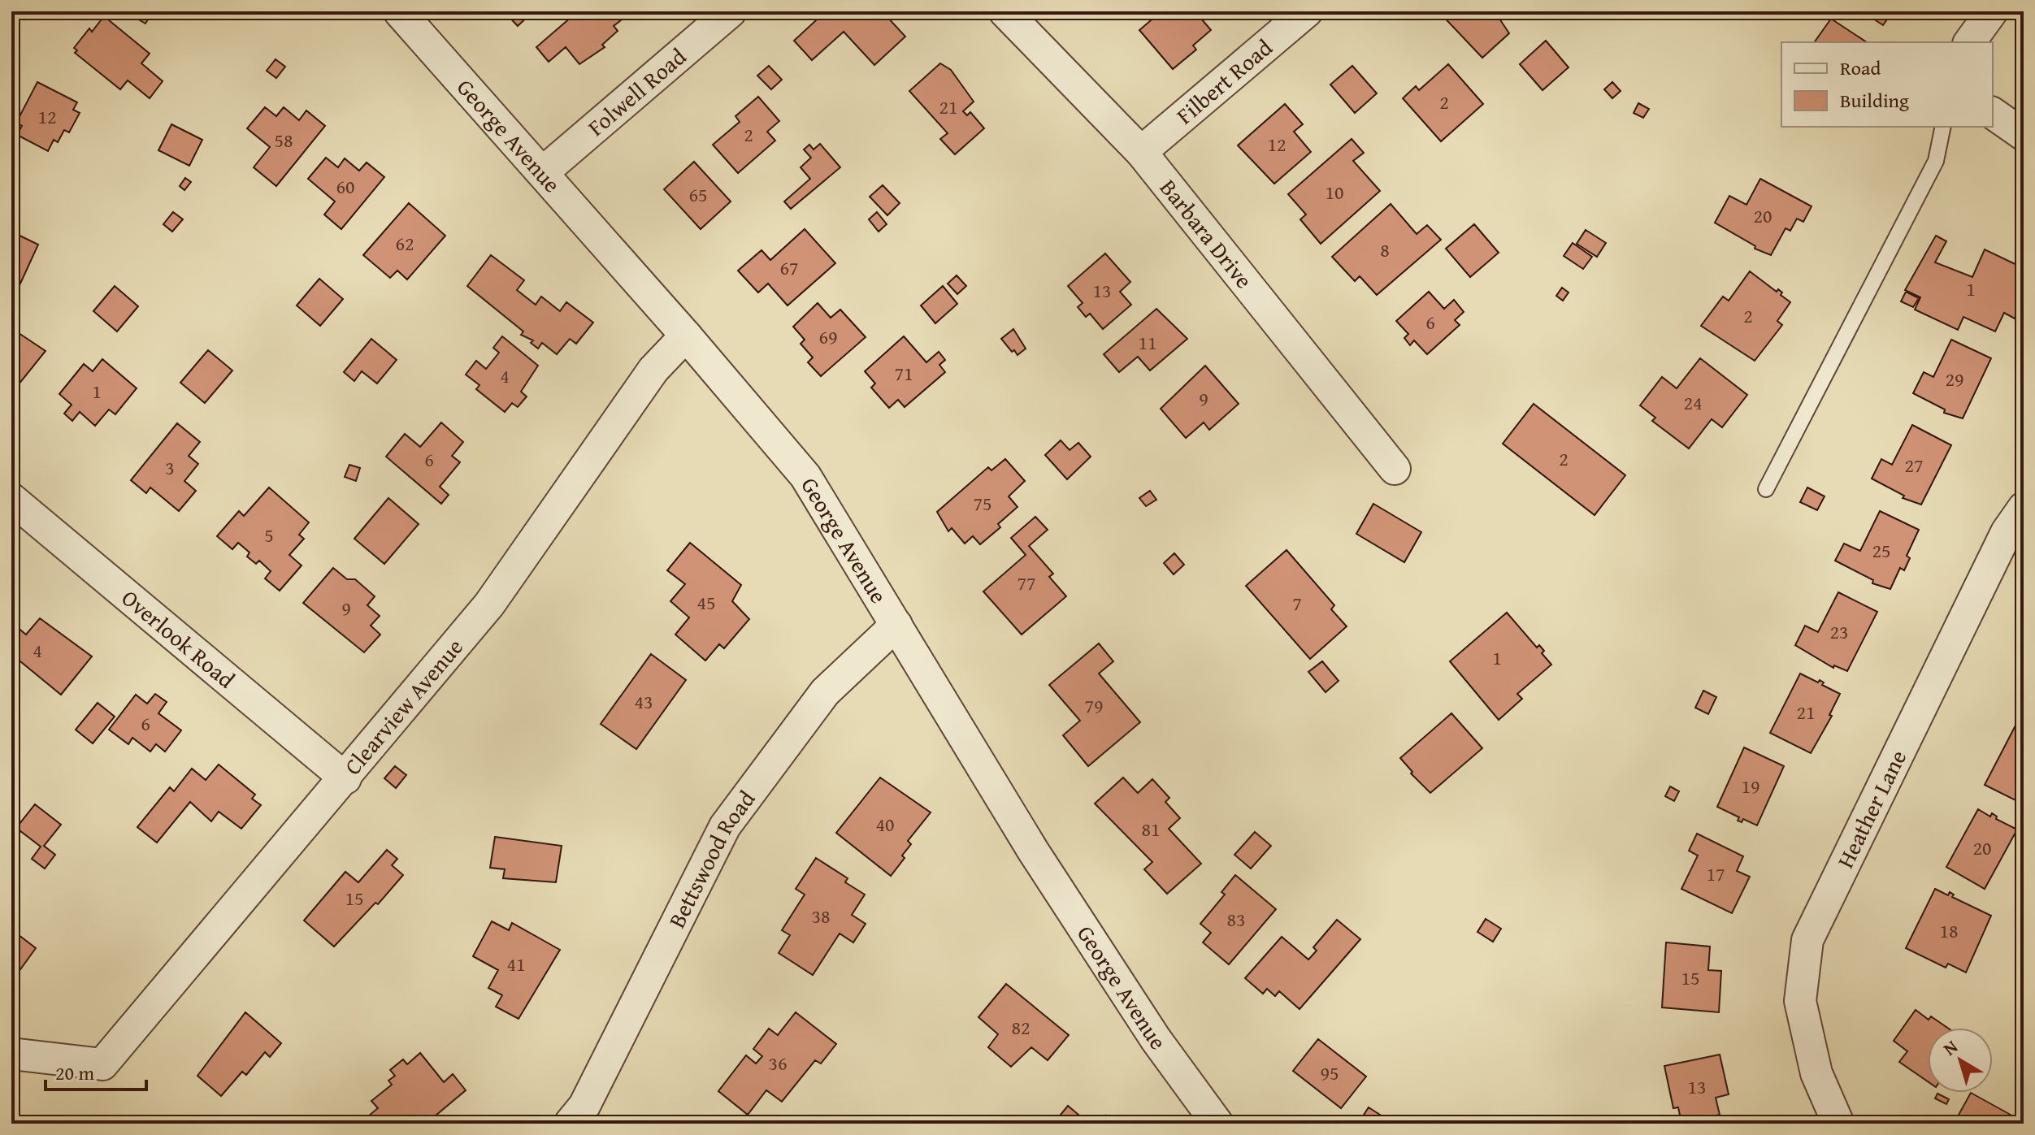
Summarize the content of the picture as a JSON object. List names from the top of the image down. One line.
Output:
{"streets":{"street":["Filbert Road","Folwell Road","George Avenue","Barbara Drive","Overlook Road","Clearview Avenue","Heather Lane","Bettswood Road"]},"crossings":[["Filbert Road","Barbara Drive"],["Folwell Road","George Avenue"],["George Avenue","Clearview Avenue"],["George Avenue","Bettswood Road"],["Overlook Road","Clearview Avenue"]],"house_numbers":["2","21","12","2","58","12","60","10","65","20","62","8","67","1","13","2","6","69","11","71","4","29","1","9","24","2","6","27","3","75","5","25","77","45","7","9","23","4","1","43","79","21","6","19","40","81","20","17","15","38","83","18","41","15","82","36","95","13"],"legend":["Road","Building"],"scale_bar":"20 m","north":"top left"}
